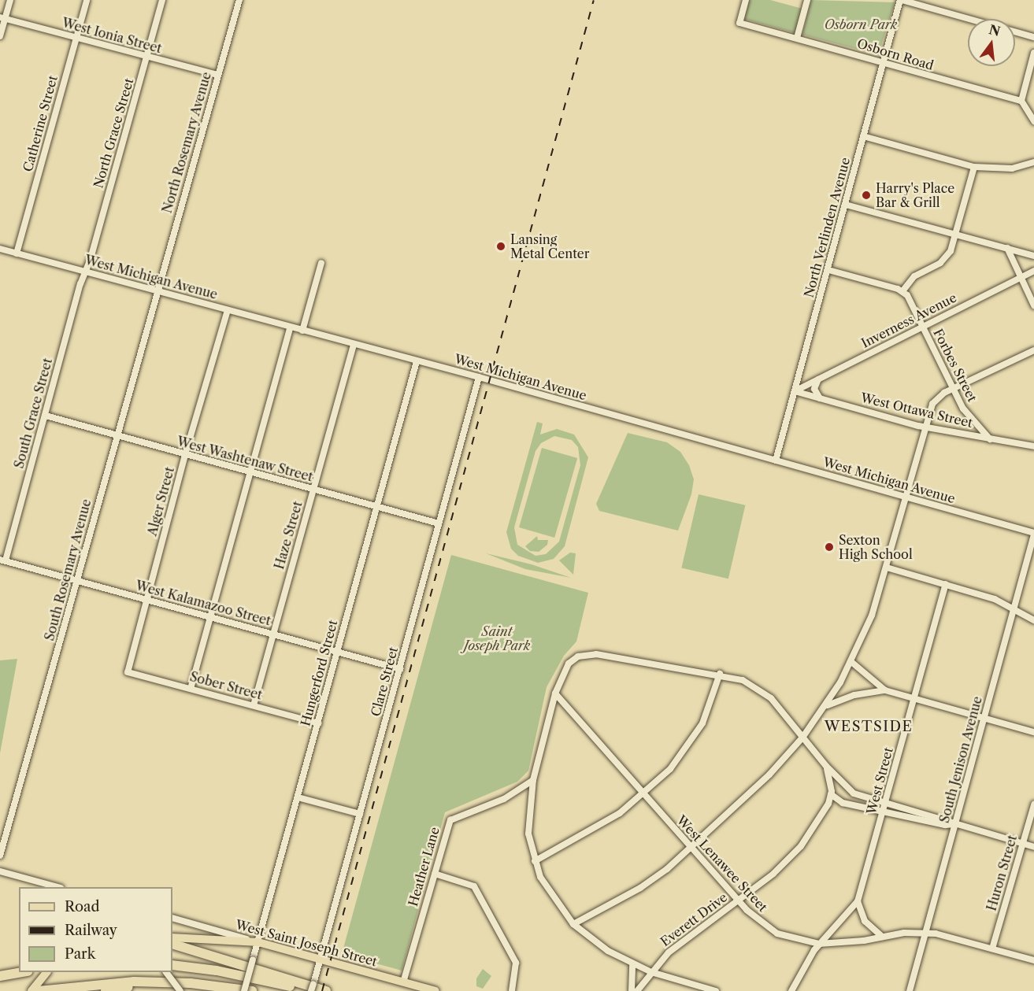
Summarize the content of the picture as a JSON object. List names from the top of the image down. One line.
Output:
{"streets":{"main road":["West Saint Joseph Street"],"street":["West Ionia Street","Osborn Road","Catherine Street","North Grace Street","North Rosemary Avenue","North Verlinden Avenue","West Michigan Avenue","Inverness Avenue","Forbes Street","West Ottawa Street","South Grace Street","West Washtenaw Street","Alger Street","Haze Street","South Rosemary Avenue","West Kalamazoo Street","Hungerford Street","Clare Street","Sober Street","South Jenison Avenue","West Street","West Lenawee Street","Heather Lane","Huron Street","Everett Drive"]},"crossings":[["West Ionia Street","Catherine Street"],["West Ionia Street","North Grace Street"],["West Ionia Street","North Rosemary Avenue"],["Osborn Road","North Verlinden Avenue"],["Catherine Street","West Michigan Avenue"],["North Grace Street","West Michigan Avenue"],["North Grace Street","South Grace Street"],["North Rosemary Avenue","West Michigan Avenue"],["North Rosemary Avenue","South Rosemary Avenue"],["North Verlinden Avenue","West Michigan Avenue"],["North Verlinden Avenue","Inverness Avenue"],["North Verlinden Avenue","West Ottawa Street"],["West Michigan Avenue","South Grace Street"],["West Michigan Avenue","Alger Street"],["West Michigan Avenue","Haze Street"],["West Michigan Avenue","South Rosemary Avenue"],["West Michigan Avenue","Hungerford Street"],["West Michigan Avenue","Clare Street"],["West Michigan Avenue","South Jenison Avenue"],["Inverness Avenue","Forbes Street"],["Inverness Avenue","West Ottawa Street"],["Forbes Street","West Ottawa Street"],["South Grace Street","West Washtenaw Street"],["South Grace Street","West Kalamazoo Street"],["West Washtenaw Street","Alger Street"],["West Washtenaw Street","Haze Street"],["West Washtenaw Street","South Rosemary Avenue"],["West Washtenaw Street","Hungerford Street"],["West Washtenaw Street","Clare Street"],["Alger Street","West Kalamazoo Street"],["Alger Street","Sober Street"],["Haze Street","West Kalamazoo Street"],["Haze Street","Sober Street"],["South Rosemary Avenue","West Kalamazoo Street"],["West Kalamazoo Street","Hungerford Street"],["West Kalamazoo Street","Clare Street"],["Hungerford Street","Sober Street"],["Hungerford Street","West Saint Joseph Street"],["Clare Street","West Saint Joseph Street"],["South Jenison Avenue","West Lenawee Street"],["West Street","West Lenawee Street"],["West Lenawee Street","Huron Street"],["West Lenawee Street","Everett Drive"],["Heather Lane","West Saint Joseph Street"]],"districts":["WESTSIDE"],"parks":["Osborn Park","Saint Joseph Park"],"places":["Harry's Place Bar & Grill","Lansing Metal Center","Sexton High School"],"legend":["Road","Railway","Park"],"north":"top"}
